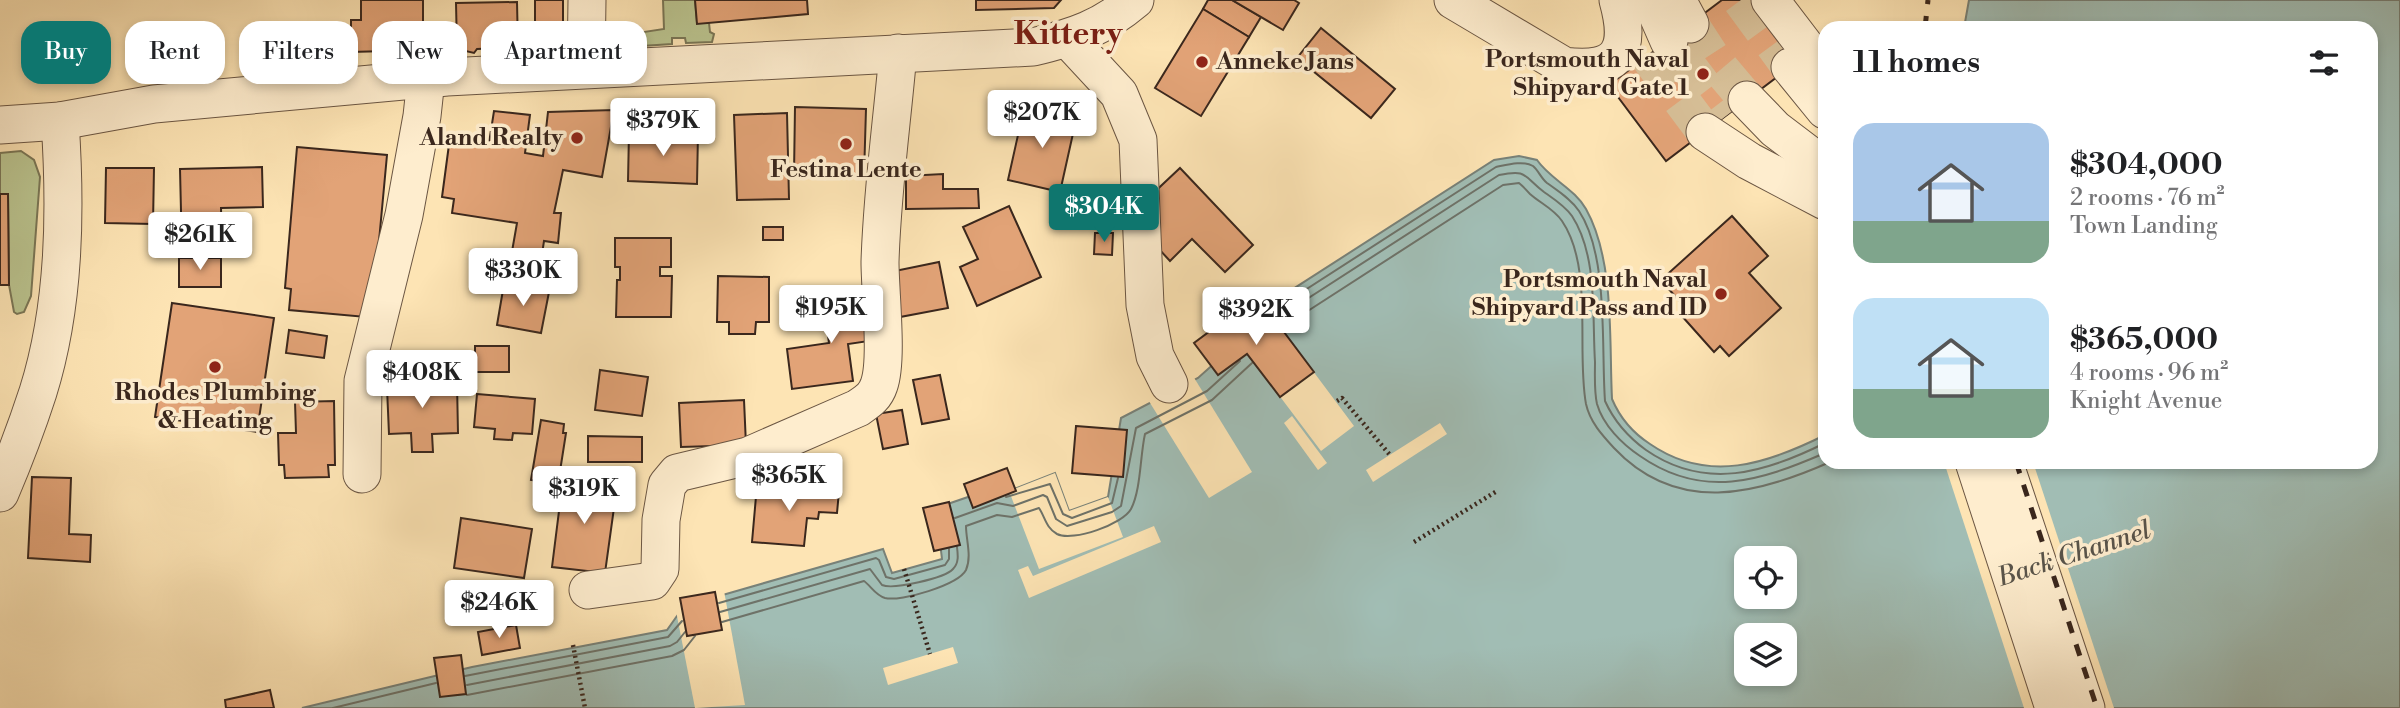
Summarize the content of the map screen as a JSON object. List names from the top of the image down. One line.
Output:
{"districts":["Kittery"],"water":["Back Channel"],"places":["Anneke Jans","Portsmouth Naval Shipyard Gate 1","Aland Realty","Festina Lente","Portsmouth Naval Shipyard Pass and ID","Rhodes Plumbing & Heating"],"page":{"chip":["Buy","Rent","Filters","New","Apartment"],"heading":"11 homes","price":["$207K","$379K","$304K","$261K","$330K","$195K","$392K","$408K","$365K","$319K","$246K"],"list":[{"name":"$304,000","note":"2 rooms · 76 m² · Town Landing"},{"name":"$365,000","note":"4 rooms · 96 m² · Knight Avenue"}]}}
